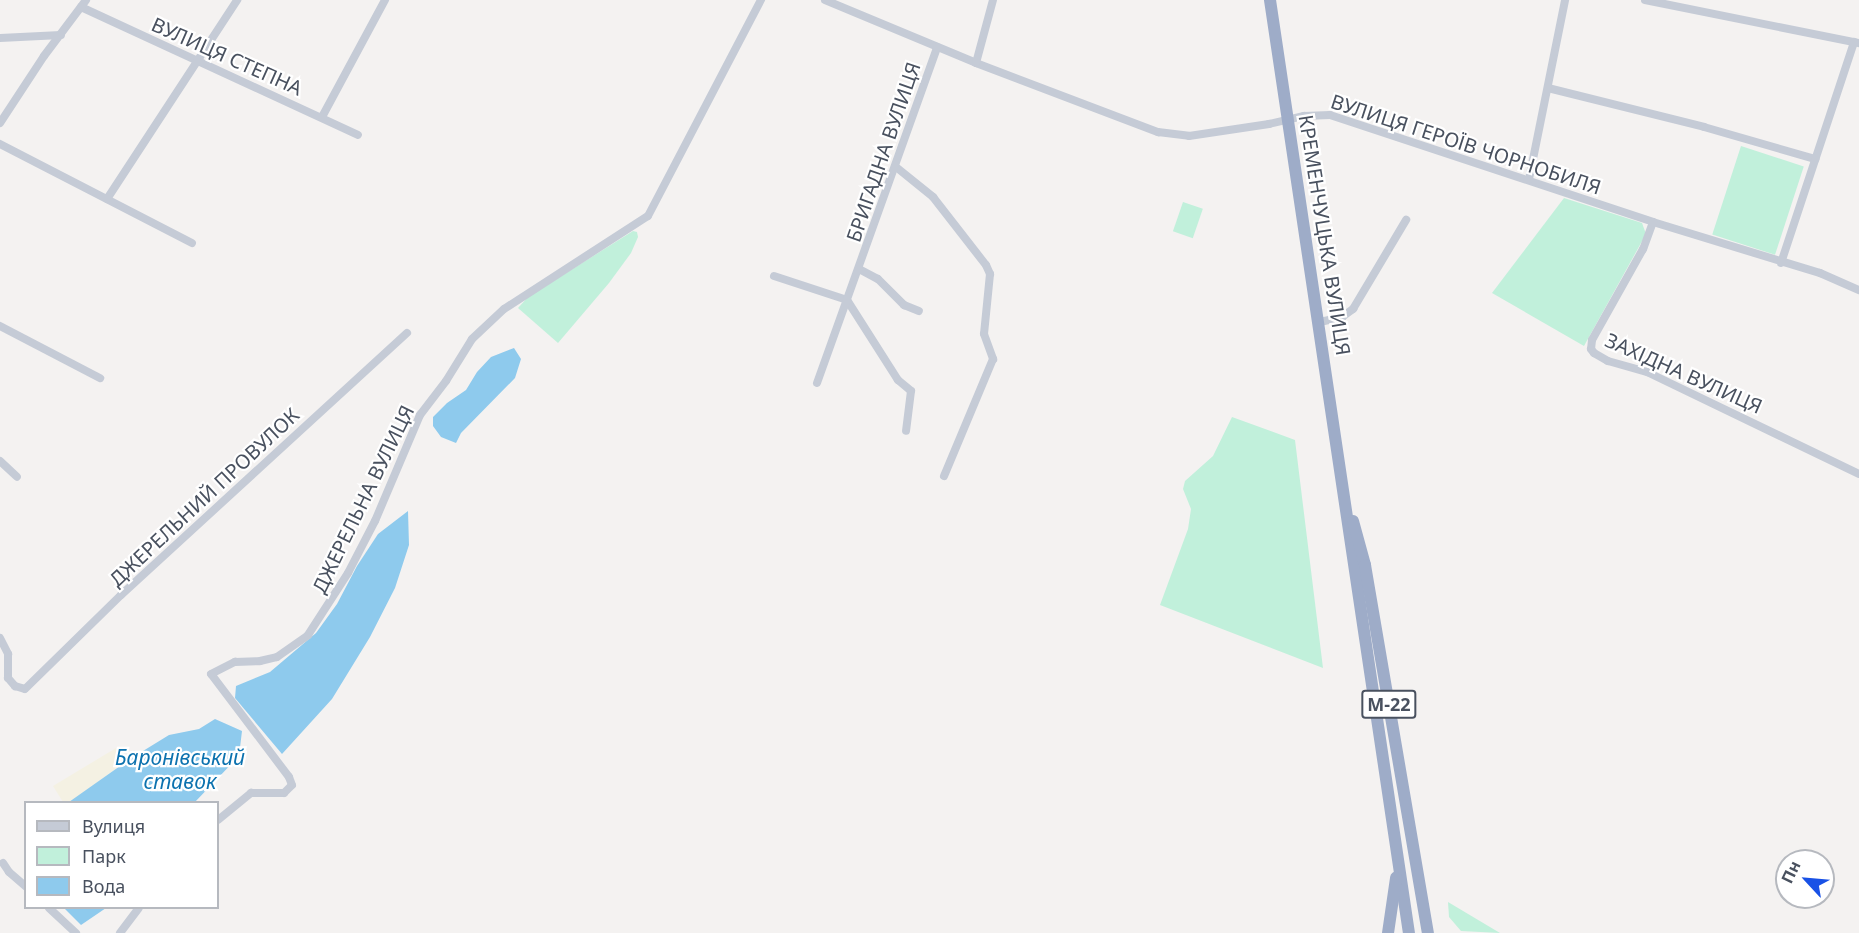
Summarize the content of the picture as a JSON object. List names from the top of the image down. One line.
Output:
{"streets":{"highway":["КРЕМЕНЧУЦЬКА ВУЛИЦЯ","М-22"],"street":["ВУЛИЦЯ СТЕПНА","ВУЛИЦЯ ГЕРОЇВ ЧОРНОБИЛЯ","БРИГАДНА ВУЛИЦЯ","ЗАХІДНА ВУЛИЦЯ","ДЖЕРЕЛЬНИЙ ПРОВУЛОК","ДЖЕРЕЛЬНА ВУЛИЦЯ"]},"crossings":[["ВУЛИЦЯ ГЕРОЇВ ЧОРНОБИЛЯ","БРИГАДНА ВУЛИЦЯ"],["ВУЛИЦЯ ГЕРОЇВ ЧОРНОБИЛЯ","КРЕМЕНЧУЦЬКА ВУЛИЦЯ"],["ВУЛИЦЯ ГЕРОЇВ ЧОРНОБИЛЯ","ЗАХІДНА ВУЛИЦЯ"],["КРЕМЕНЧУЦЬКА ВУЛИЦЯ","М-22"]],"water":["Баронівський ставок"],"legend":["Вулиця","Парк","Вода"],"north":"top left"}
